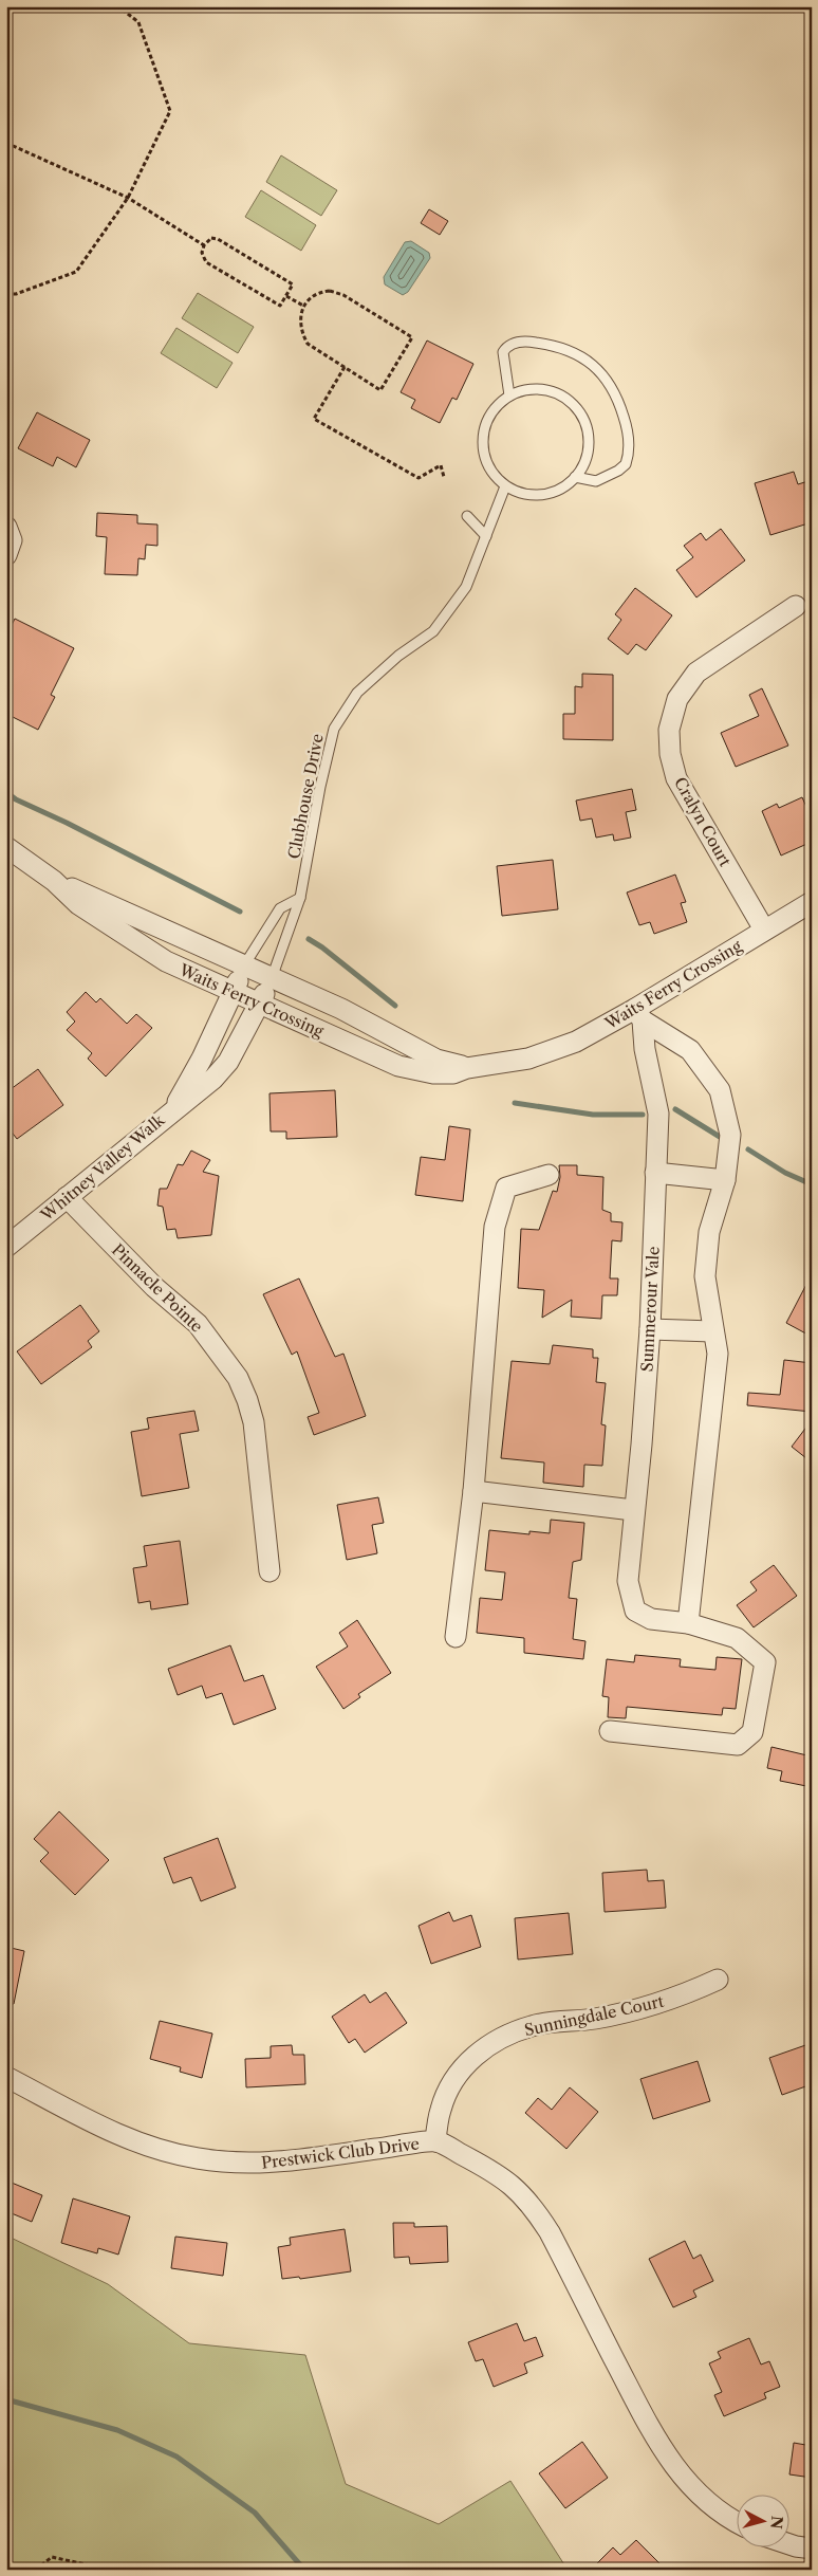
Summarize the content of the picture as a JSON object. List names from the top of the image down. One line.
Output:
{"streets":{"street":["Cralyn Court","Waits Ferry Crossing","Whitney Valley Walk","Pinnacle Pointe","Summerour Vale","Sunningdale Court","Prestwick Club Drive"],"lane":["Clubhouse Drive"]},"crossings":[["Clubhouse Drive","Waits Ferry Crossing"],["Clubhouse Drive","Whitney Valley Walk"],["Cralyn Court","Waits Ferry Crossing"],["Waits Ferry Crossing","Whitney Valley Walk"],["Waits Ferry Crossing","Summerour Vale"],["Whitney Valley Walk","Pinnacle Pointe"],["Sunningdale Court","Prestwick Club Drive"]],"north":"right"}
